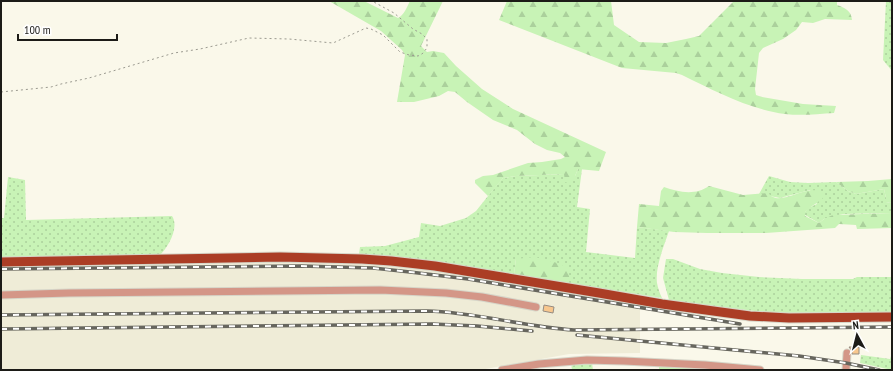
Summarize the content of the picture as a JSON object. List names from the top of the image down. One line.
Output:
{"scale_bar":"100 m","north":"top"}
